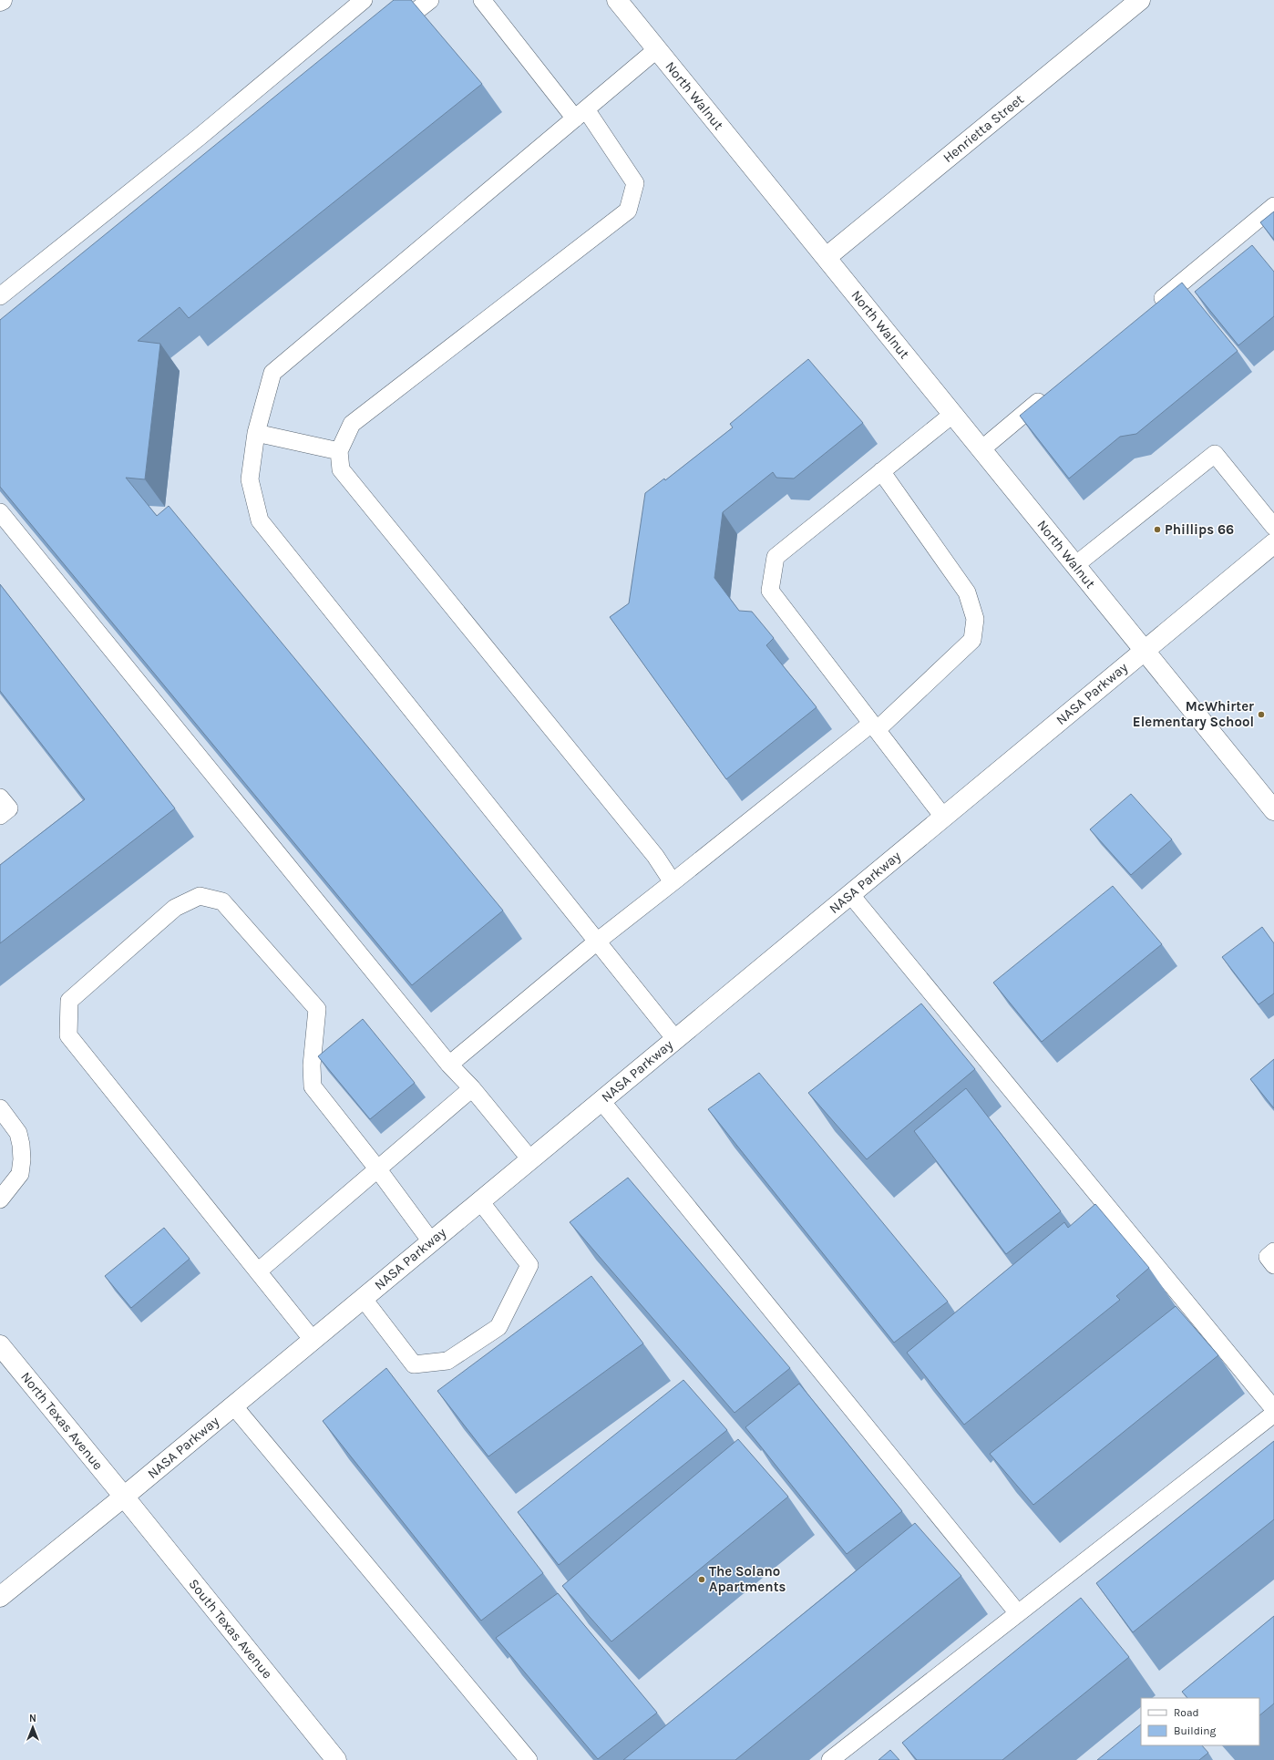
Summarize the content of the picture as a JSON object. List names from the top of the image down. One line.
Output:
{"streets":{"street":["North Walnut","Henrietta Street","NASA Parkway","North Texas Avenue","South Texas Avenue"]},"crossings":[["North Walnut","Henrietta Street"],["North Walnut","NASA Parkway"],["NASA Parkway","North Texas Avenue"],["NASA Parkway","South Texas Avenue"],["North Texas Avenue","South Texas Avenue"]],"places":["Phillips 66","McWhirter Elementary School","The Solano Apartments"],"legend":["Road","Building"],"north":"top"}
